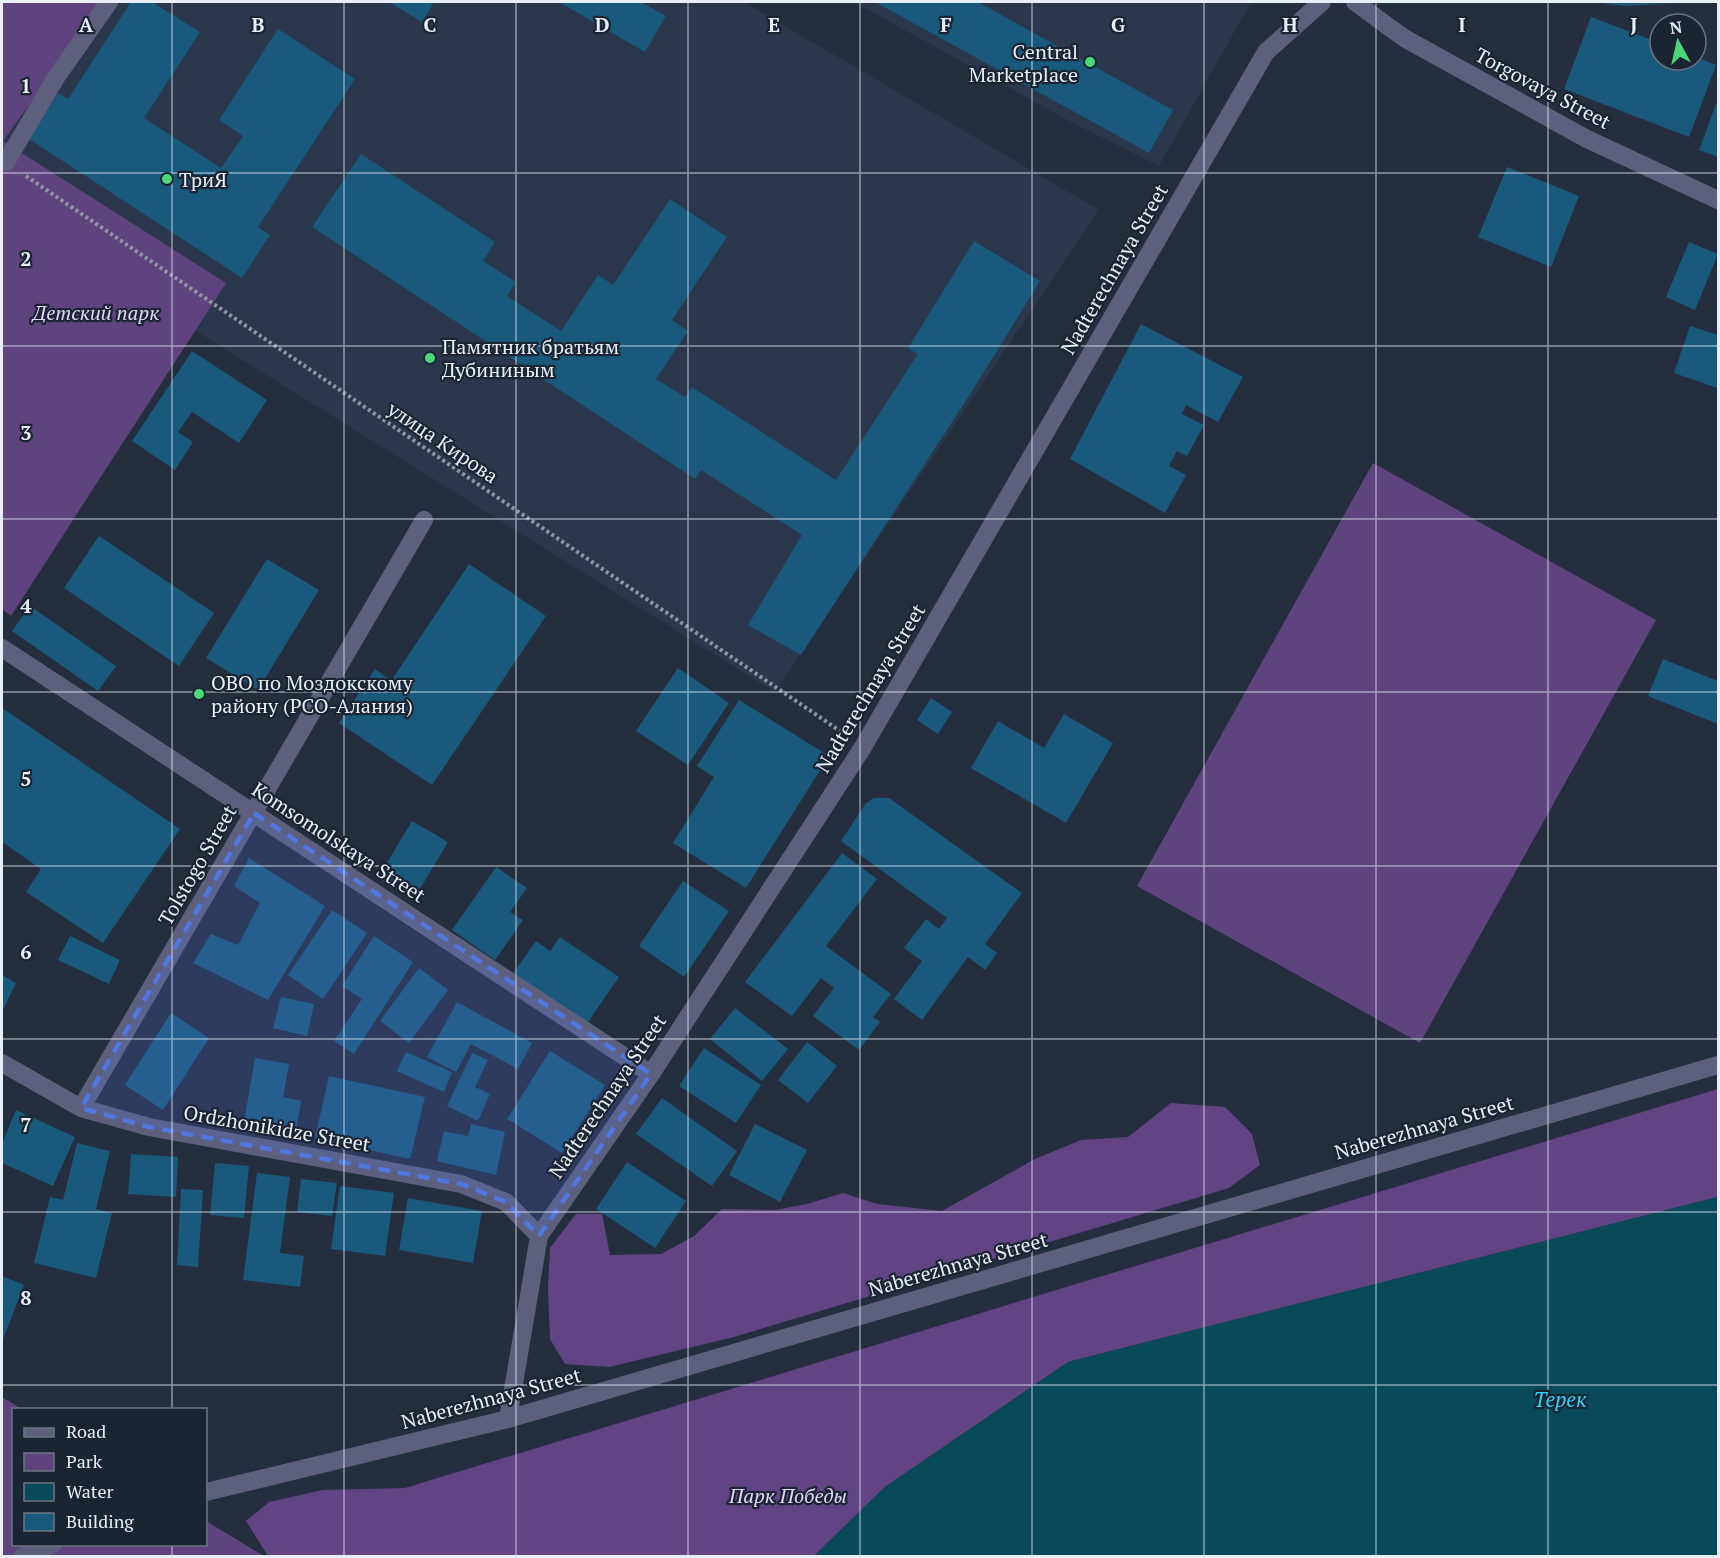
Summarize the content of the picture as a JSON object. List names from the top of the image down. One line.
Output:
{"streets":{"street":["Torgovaya Street","Nadterechnaya Street","Komsomolskaya Street","Tolstogo Street","Naberezhnaya Street","Ordzhonikidze Street"],"path":["улица Кирова"]},"crossings":[["Nadterechnaya Street","улица Кирова"],["Nadterechnaya Street","Komsomolskaya Street"],["Nadterechnaya Street","Naberezhnaya Street"],["Nadterechnaya Street","Ordzhonikidze Street"],["Komsomolskaya Street","Tolstogo Street"],["Tolstogo Street","Ordzhonikidze Street"]],"water":["Терек"],"parks":["Детский парк","Парк Победы"],"places":["Central Marketplace","ТриЯ","Памятник братьям Дубининым","ОВО по Моздокскому району (РСО-Алания)"],"legend":["Road","Park","Water","Building"],"north":"top","grid":{"columns":["A","B","C","D","E","F","G","H","I","J"],"rows":["1","2","3","4","5","6","7","8"]}}
